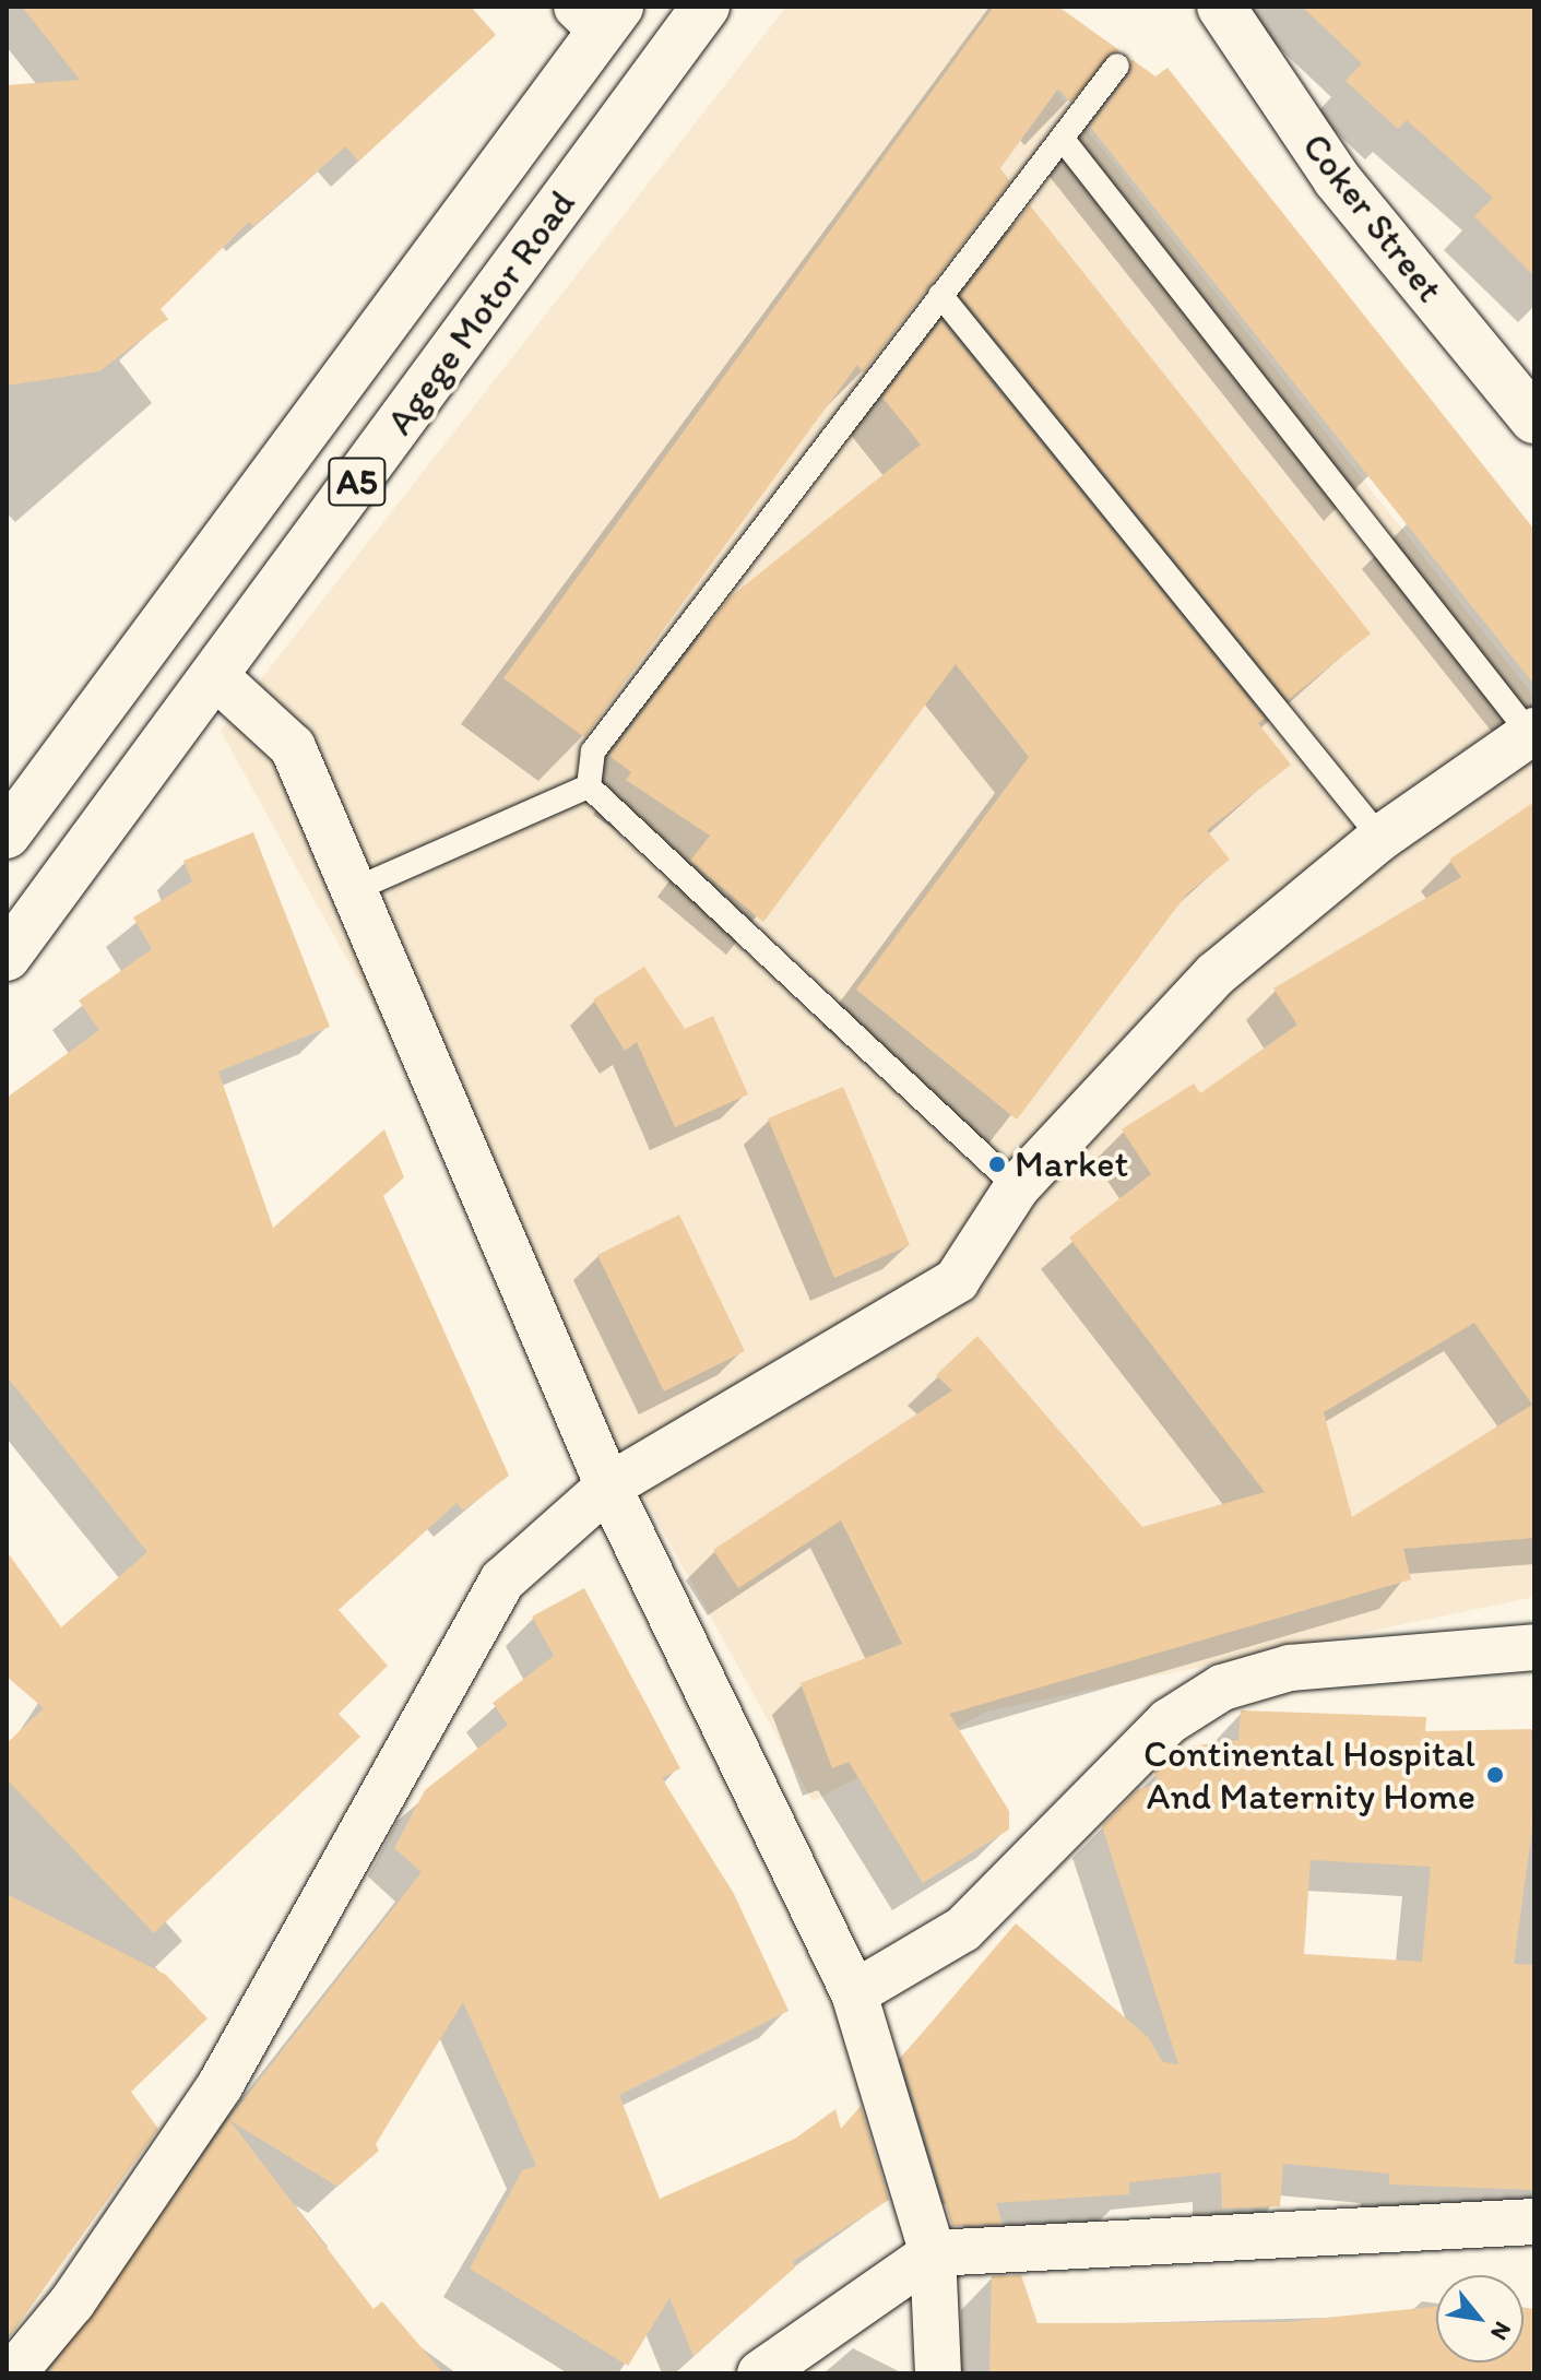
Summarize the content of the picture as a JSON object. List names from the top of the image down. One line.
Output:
{"streets":{"main road":["Coker Street","Agege Motor Road","A5"]},"places":["Market","Continental Hospital And Maternity Home"],"north":"bottom right"}
